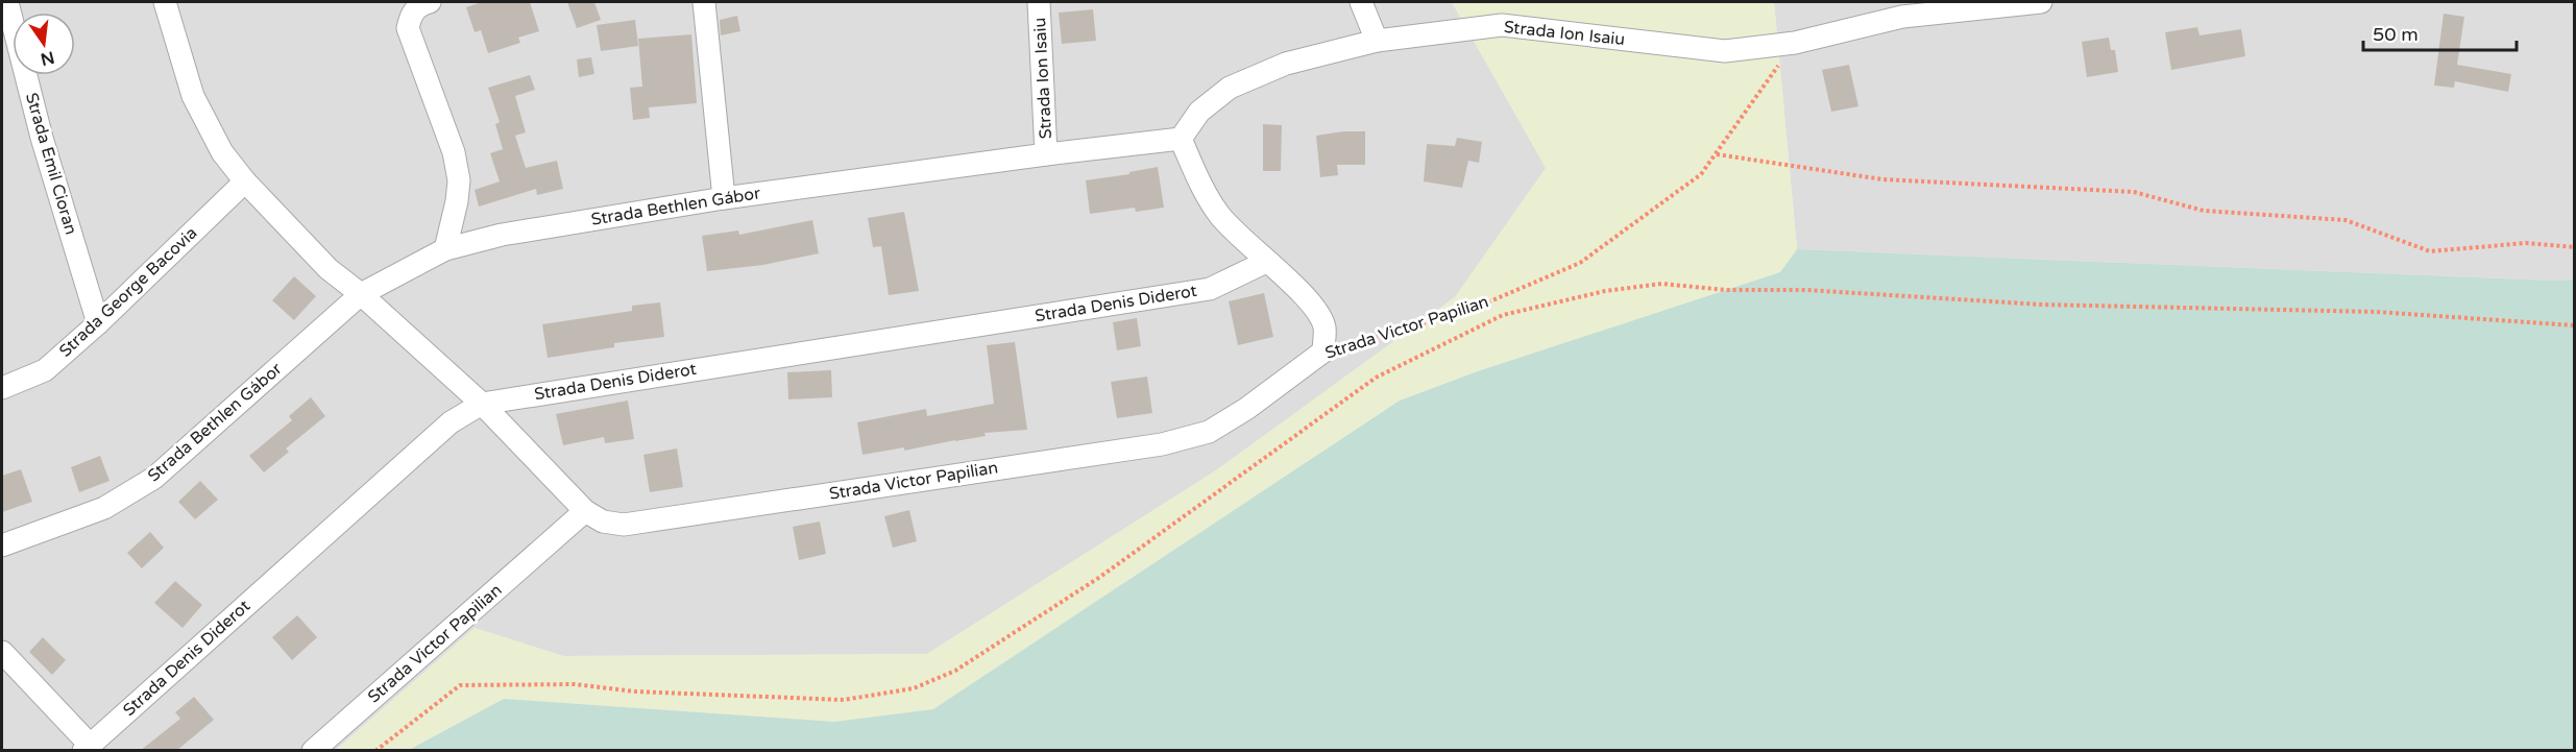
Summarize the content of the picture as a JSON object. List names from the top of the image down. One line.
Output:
{"streets":{"street":["Strada Ion Isaiu","Strada Emil Cioran","Strada Bethlen Gábor","Strada George Bacovia","Strada Denis Diderot","Strada Victor Papilian"]},"crossings":[["Strada Ion Isaiu","Strada Bethlen Gábor"],["Strada Ion Isaiu","Strada Victor Papilian"],["Strada Emil Cioran","Strada George Bacovia"],["Strada Bethlen Gábor","Strada Victor Papilian"],["Strada George Bacovia","Strada Victor Papilian"],["Strada Denis Diderot","Strada Victor Papilian"]],"scale_bar":"50 m","north":"bottom"}
